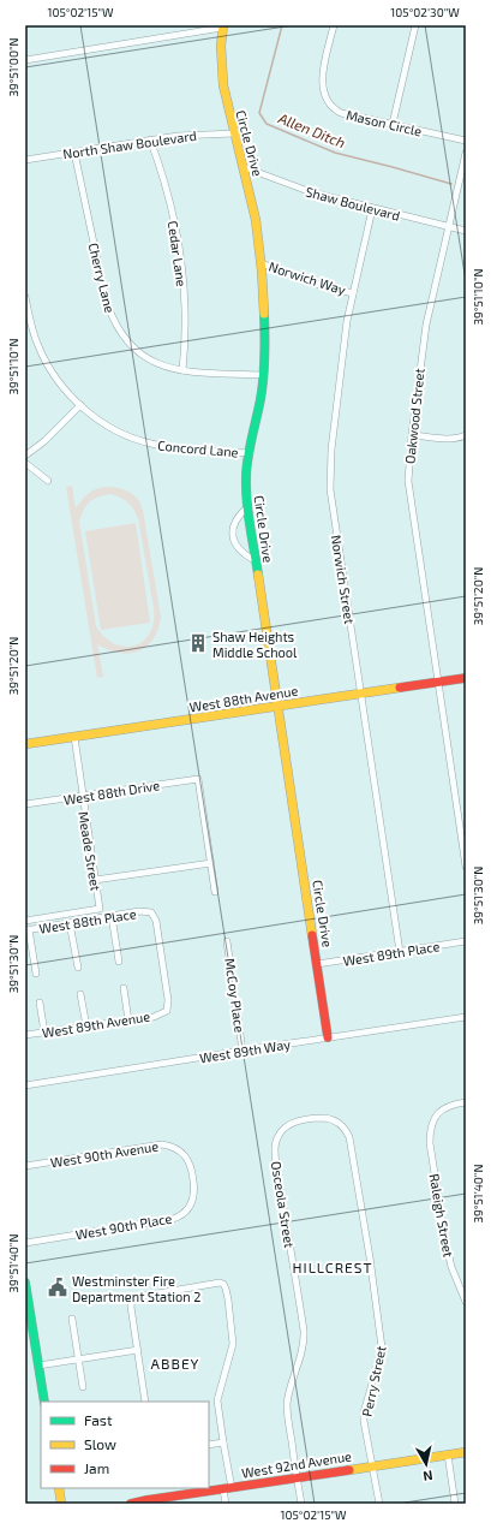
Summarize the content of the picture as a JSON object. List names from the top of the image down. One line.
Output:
{"streets":{"street":["Mason Circle","Circle Drive","North Shaw Boulevard","Shaw Boulevard","Cedar Lane","Cherry Lane","Norwich Way","Oakwood Street","Concord Lane","Norwich Street","West 88th Avenue","West 88th Drive","Meade Street","West 88th Place","West 89th Place","McCoy Place","West 89th Avenue","West 89th Way","West 90th Avenue","Osceola Street","Raleigh Street","West 90th Place","Perry Street","West 92nd Avenue"]},"crossings":[["Circle Drive","North Shaw Boulevard"],["Circle Drive","Shaw Boulevard"],["Circle Drive","Cherry Lane"],["Circle Drive","Norwich Way"],["Circle Drive","Concord Lane"],["Circle Drive","West 88th Avenue"],["Circle Drive","West 89th Place"],["Circle Drive","West 89th Way"],["North Shaw Boulevard","Cedar Lane"],["North Shaw Boulevard","Cherry Lane"],["Shaw Boulevard","Oakwood Street"],["Shaw Boulevard","Norwich Street"],["Cedar Lane","Cherry Lane"],["Norwich Way","Norwich Street"],["Oakwood Street","West 88th Avenue"],["Norwich Street","West 88th Avenue"],["Norwich Street","West 89th Place"],["West 88th Avenue","Meade Street"],["West 88th Drive","Meade Street"],["West 88th Place","West 89th Avenue"],["McCoy Place","West 89th Way"],["West 90th Avenue","West 90th Place"],["Osceola Street","Perry Street"],["Osceola Street","West 92nd Avenue"],["Perry Street","West 92nd Avenue"]],"districts":["HILLCREST","ABBEY"],"water":["Allen Ditch"],"places":{"building":["Shaw Heights Middle School"],"public building":["Westminster Fire Department Station 2"]},"legend":["Fast","Slow","Jam"],"north":"bottom","coordinates":["105°02'15\"W","105°02'30\"W","39°51'00\"N","39°51'10\"N","39°51'20\"N","39°51'30\"N","39°51'40\"N"]}
